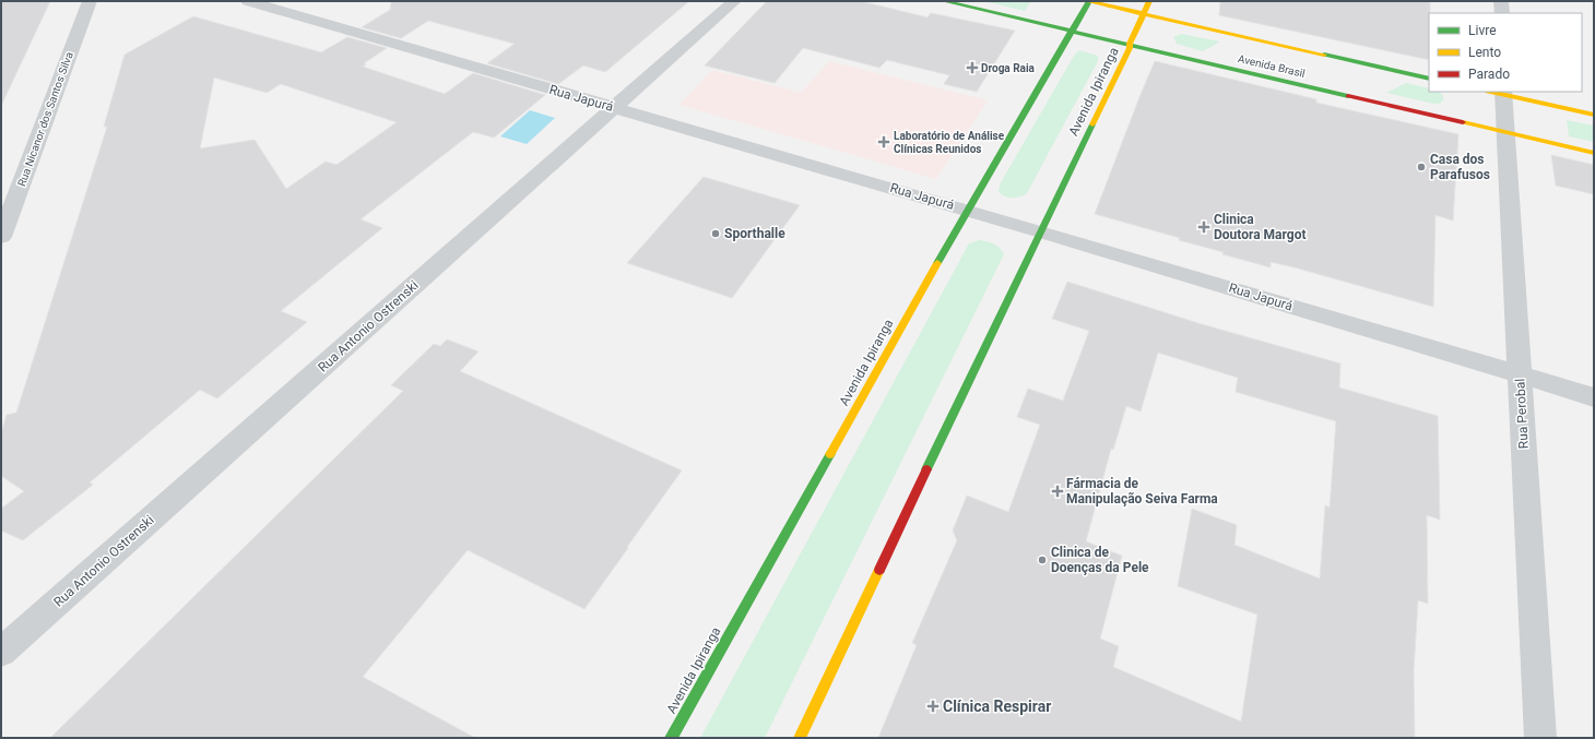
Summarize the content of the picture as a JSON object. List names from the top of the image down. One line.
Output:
{"streets":{"street":["Avenida Brasil","Avenida Ipiranga","Rua Japurá","Rua Nicanor dos Santos Silva","Rua Antonio Ostrenski","Rua Perobal"]},"crossings":[["Avenida Brasil","Avenida Ipiranga"],["Avenida Brasil","Rua Perobal"],["Avenida Ipiranga","Rua Japurá"],["Rua Japurá","Rua Antonio Ostrenski"],["Rua Japurá","Rua Perobal"]],"places":{"health":["Droga Raia","Laboratório de Análise Clínicas Reunidos","Clinica Doutora Margot","Fármacia de Manipulação Seiva Farma","Clínica Respirar"],"other":["Casa dos Parafusos","Sporthalle","Clinica de Doenças da Pele"]},"legend":["Livre","Lento","Parado"]}
